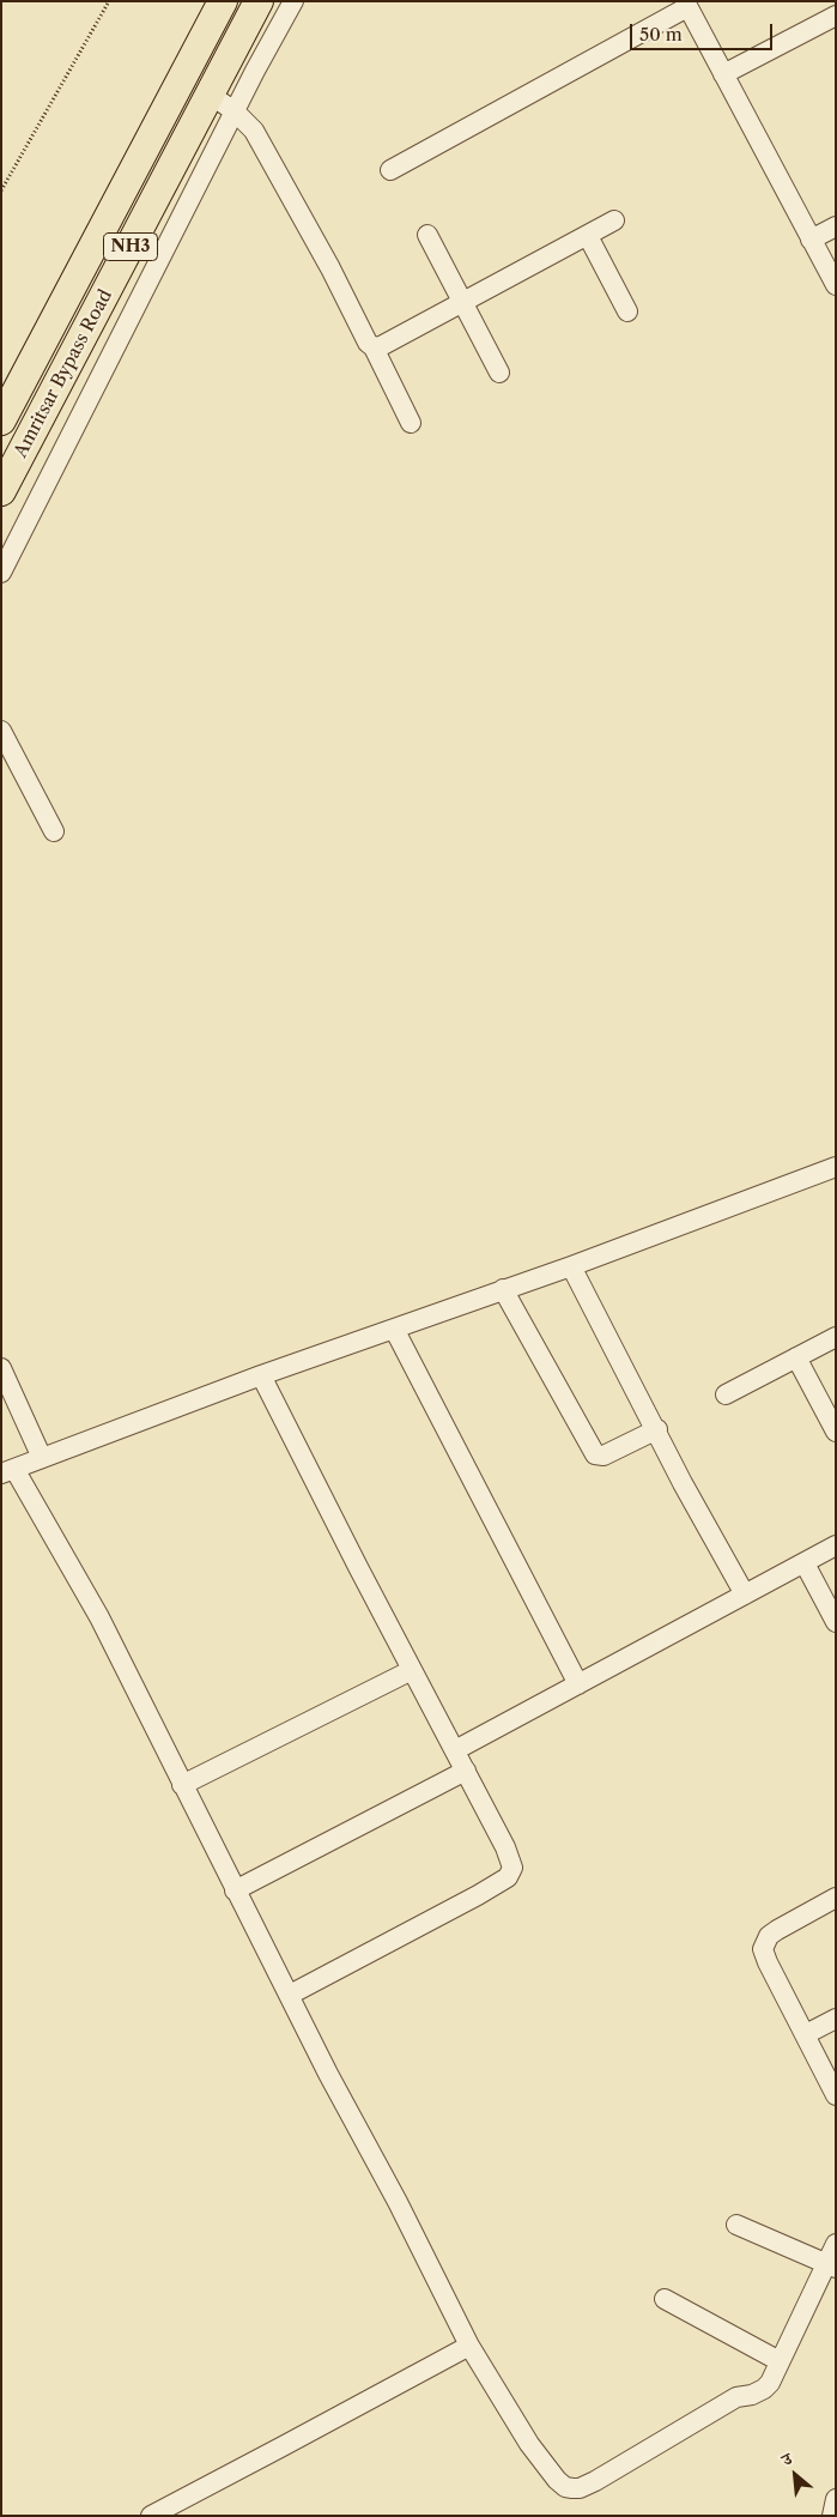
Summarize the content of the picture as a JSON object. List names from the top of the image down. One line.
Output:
{"streets":{"highway":["NH3","Amritsar Bypass Road"]},"scale_bar":"50 m","north":"top left"}
